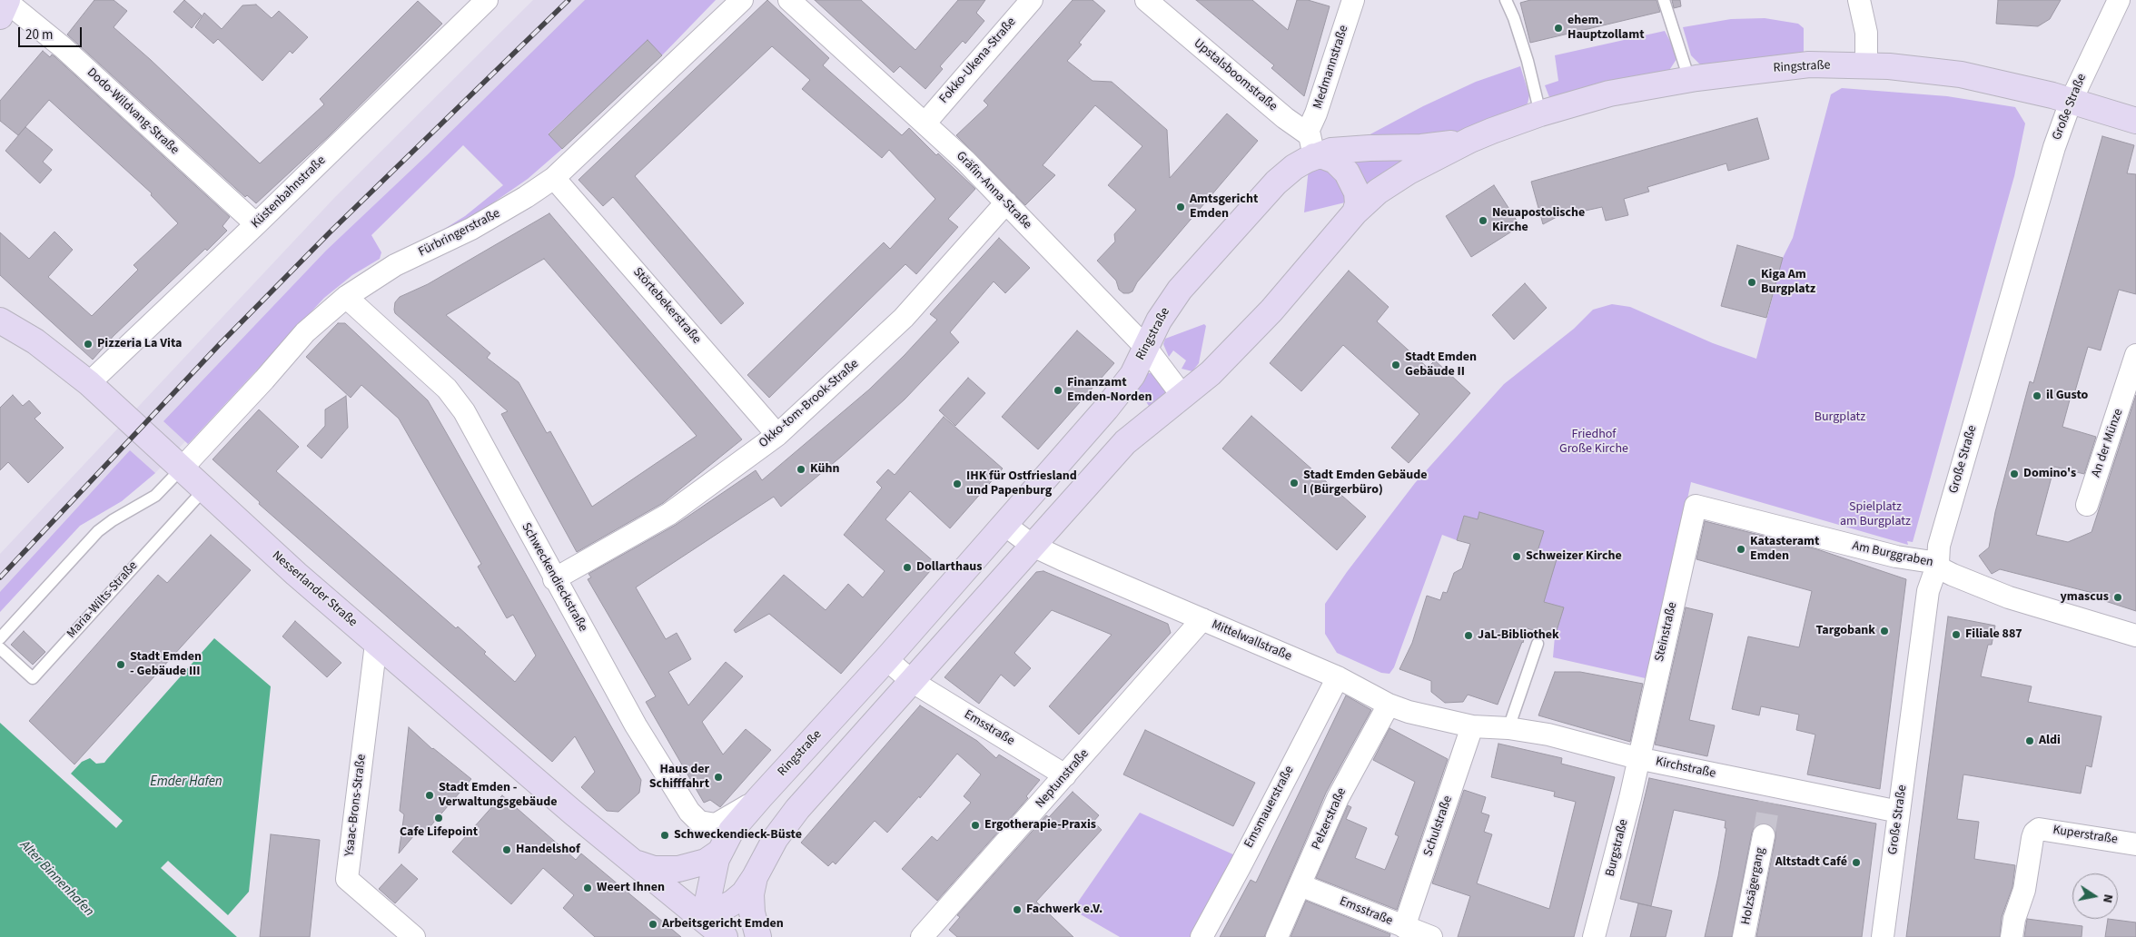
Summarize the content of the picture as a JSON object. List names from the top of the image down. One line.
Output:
{"streets":{"street":["Fokko-Ukena-Straße","Medmannstraße","Ringstraße","Upstalsboomstraße","Große Straße","Dodo-Wildvang-Straße","Gräfin-Anna-Straße","Küstenbahnstraße","Fürbringerstraße","Störtebekerstraße","Okko-tom-Brook-Straße","An der Münze","Am Burggraben","Schweckendieckstraße","Nesserlander Straße","Steinstraße","Mittelwallstraße","Emsstraße","Kirchstraße","Neptunstraße","Ysaac-Brons-Straße","Emsmauerstraße","Pelzerstraße","Schulstraße","Kuperstraße","Burgstraße","Holzsägergang"],"lane":["Maria-Wilts-Straße"]},"crossings":[["Fokko-Ukena-Straße","Gräfin-Anna-Straße"],["Medmannstraße","Upstalsboomstraße"],["Ringstraße","Große Straße"],["Ringstraße","Gräfin-Anna-Straße"],["Ringstraße","Schweckendieckstraße"],["Ringstraße","Mittelwallstraße"],["Ringstraße","Emsstraße"],["Große Straße","Am Burggraben"],["Große Straße","Kirchstraße"],["Dodo-Wildvang-Straße","Küstenbahnstraße"],["Gräfin-Anna-Straße","Okko-tom-Brook-Straße"],["Küstenbahnstraße","Nesserlander Straße"],["Fürbringerstraße","Störtebekerstraße"],["Fürbringerstraße","Schweckendieckstraße"],["Fürbringerstraße","Nesserlander Straße"],["Störtebekerstraße","Okko-tom-Brook-Straße"],["Okko-tom-Brook-Straße","Schweckendieckstraße"],["Am Burggraben","Steinstraße"],["Nesserlander Straße","Maria-Wilts-Straße"],["Nesserlander Straße","Ysaac-Brons-Straße"],["Steinstraße","Kirchstraße"],["Steinstraße","Burgstraße"],["Mittelwallstraße","Kirchstraße"],["Mittelwallstraße","Neptunstraße"],["Mittelwallstraße","Emsmauerstraße"],["Mittelwallstraße","Pelzerstraße"],["Mittelwallstraße","Schulstraße"],["Emsstraße","Neptunstraße"],["Emsstraße","Pelzerstraße"],["Emsstraße","Schulstraße"],["Kirchstraße","Schulstraße"],["Kirchstraße","Burgstraße"]],"water":["Emder Hafen","Alter Binnenhafen"],"parks":["Burgplatz","Friedhof Große Kirche","Spielplatz am Burgplatz"],"places":["ehem. Hauptzollamt","Amtsgericht Emden","Neuapostolische Kirche","Kiga Am Burgplatz","Pizzeria La Vita","Stadt Emden Gebäude II","Finanzamt Emden-Norden","il Gusto","Kühn","Domino's","Stadt Emden Gebäude I (Bürgerbüro)","IHK für Ostfriesland und Papenburg","Katasteramt Emden","Schweizer Kirche","Dollarthaus","ymascus","Targobank","Filiale 887","JaL-Bibliothek","Stadt Emden - Gebäude III","Aldi","Haus der Schifffahrt","Stadt Emden - Verwaltungsgebäude","Cafe Lifepoint","Ergotherapie-Praxis","Schweckendieck-Büste","Handelshof","Altstadt Café","Weert Ihnen","Fachwerk e.V.","Arbeitsgericht Emden"],"scale_bar":"20 m","north":"right"}
